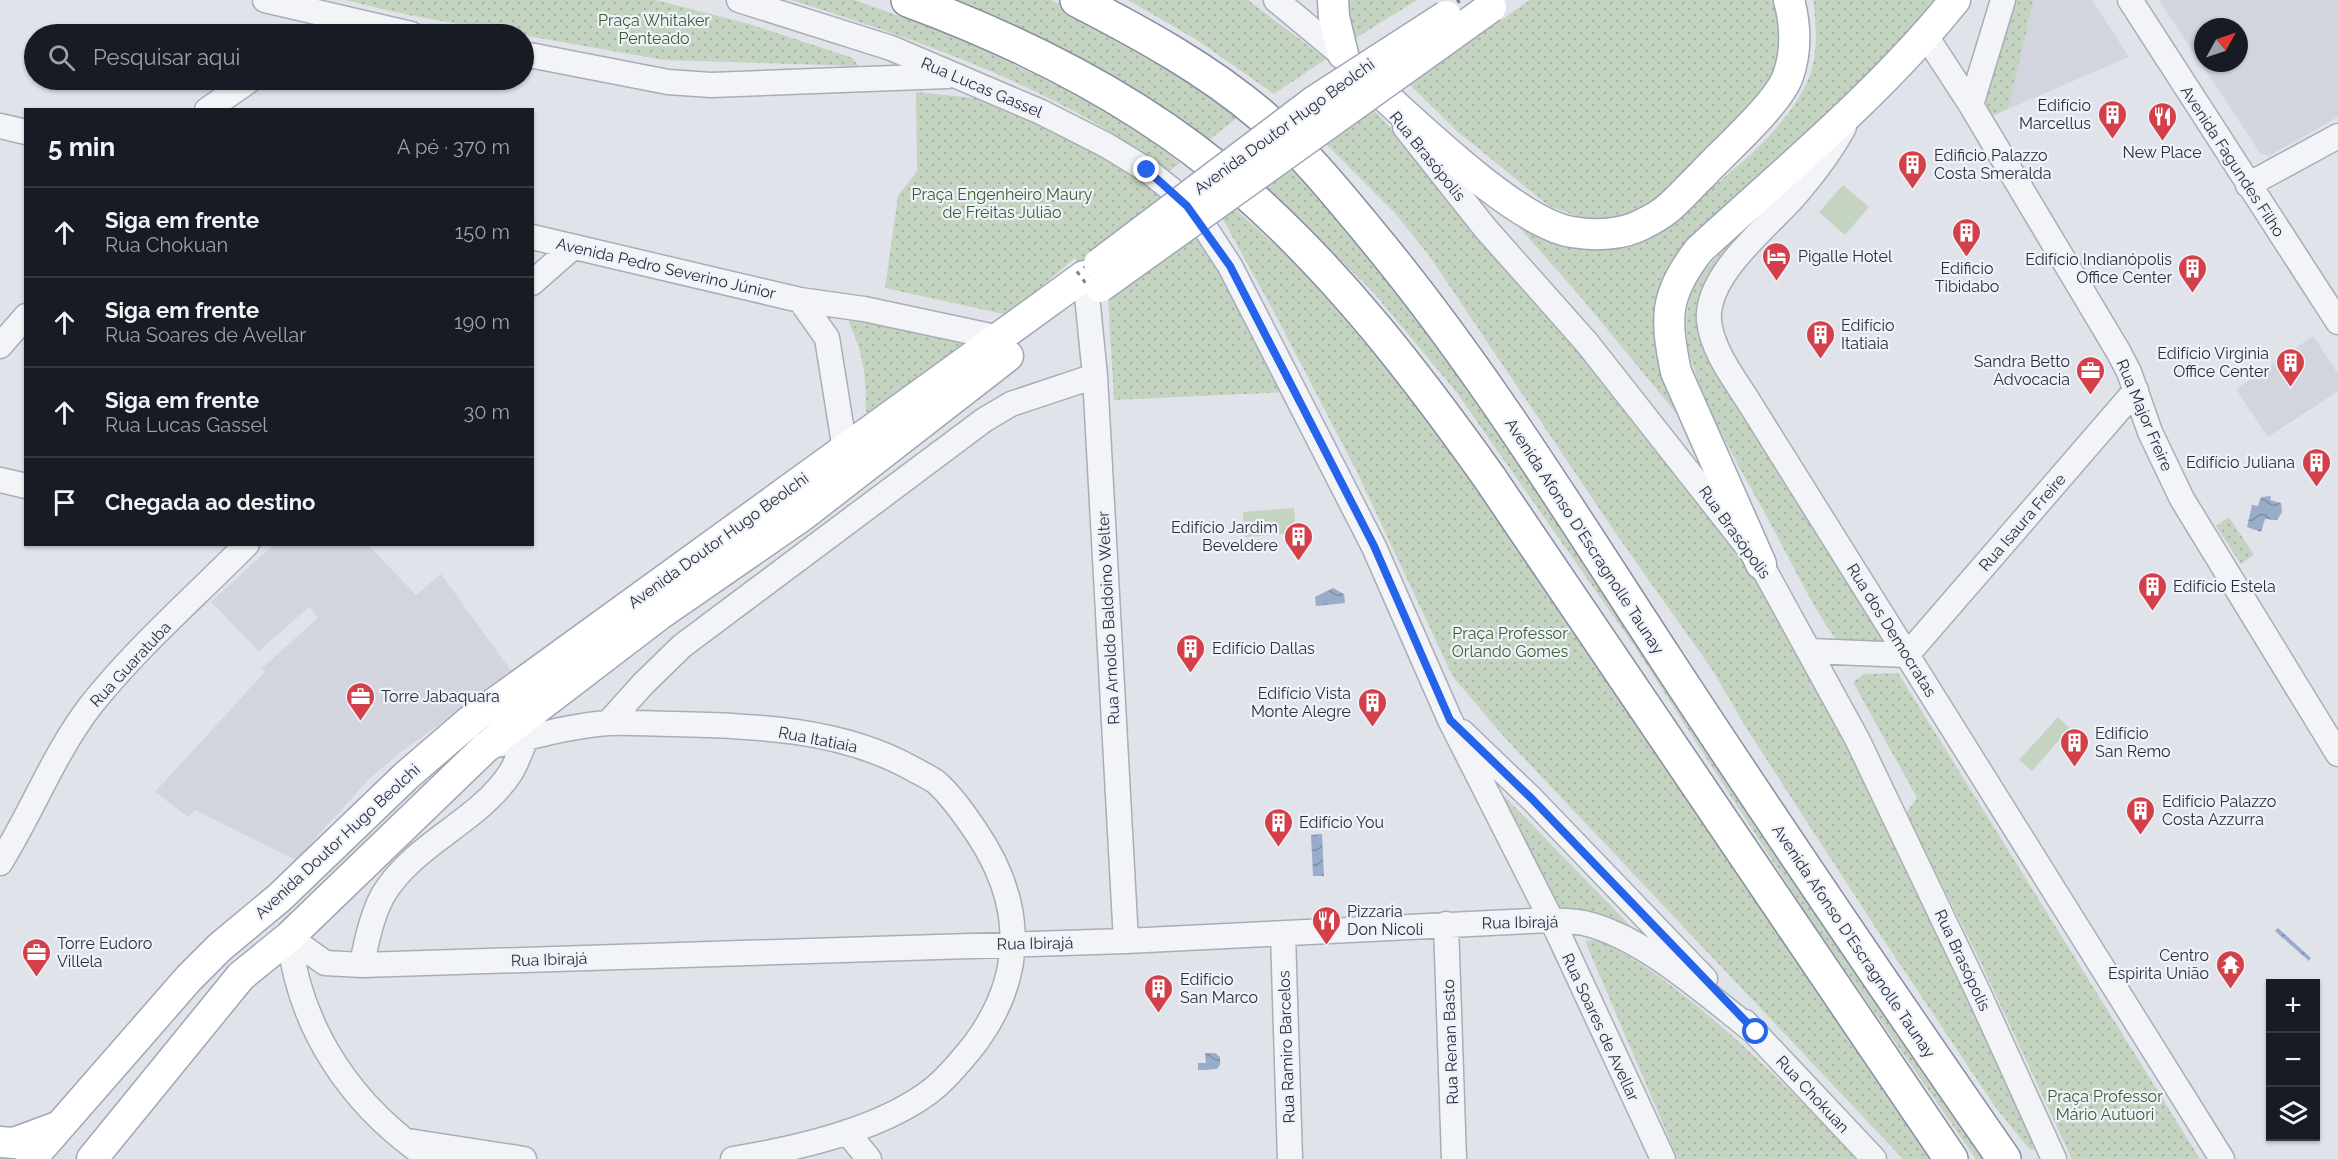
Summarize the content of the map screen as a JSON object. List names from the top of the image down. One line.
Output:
{"streets":{"highway":["Avenida Afonso D'Escragnolle Taunay"],"main road":["Avenida Doutor Hugo Beolchi"],"street":["Rua Lucas Gassel","Rua Brasópolis","Avenida Fagundes Filho","Avenida Pedro Severino Júnior","Rua Major Freire","Rua Isaura Freire","Rua Arnoldo Baldoino Welter","Rua dos Democratas","Rua Guaratuba","Rua Itatiaia","Rua Ibirajá","Rua Soares de Avellar","Rua Renan Basto","Rua Ramiro Barcelos","Rua Chokuan"]},"crossings":[["Rua Lucas Gassel","Rua Soares de Avellar"],["Avenida Doutor Hugo Beolchi","Avenida Pedro Severino Júnior"],["Avenida Doutor Hugo Beolchi","Rua Arnoldo Baldoino Welter"],["Avenida Doutor Hugo Beolchi","Rua Itatiaia"],["Avenida Doutor Hugo Beolchi","Rua Ibirajá"],["Rua Major Freire","Rua Isaura Freire"],["Rua Isaura Freire","Rua dos Democratas"],["Rua Arnoldo Baldoino Welter","Rua Ibirajá"],["Rua Itatiaia","Rua Ibirajá"],["Rua Ibirajá","Rua Soares de Avellar"],["Rua Ibirajá","Rua Renan Basto"],["Rua Ibirajá","Rua Ramiro Barcelos"],["Rua Ibirajá","Rua Chokuan"],["Rua Soares de Avellar","Rua Chokuan"]],"parks":["Praça Whitaker Penteado","Praça Engenheiro Maury de Freitas Julião","Praça Professor Orlando Gomes","Praça Professor Mário Autuori"],"places":{"building":["Edifício Marcellus","Edificio Palazzo Costa Smeralda","Edificio Tibidabo","Edifício Indianópolis Office Center","Edifício Itatiaia","Edifício Virginia Office Center","Edifício Juliana","Edifício Jardim Beveldere","Edifício Estela","Edifício Dallas","Edifício Vista Monte Alegre","Edifício San Remo","Edifício Palazzo Costa Azzurra","Edifício You","Edifício San Marco"],"restaurant":["New Place","Pizzaria Don Nicoli"],"hotel":["Pigalle Hotel"],"office":["Sandra Betto Advocacia","Torre Jabaquara","Torre Eudoro Villela"],"temple":["Centro Espirita União"]},"north":"top right","page":{"search":"Pesquisar aqui","heading":["5 min","A pé · 370 m"],"list":[["Siga em frente","Rua Chokuan","150 m"],["Siga em frente","Rua Soares de Avellar","190 m"],["Siga em frente","Rua Lucas Gassel","30 m"],"Chegada ao destino"],"map_buttons":["+","−"]}}
